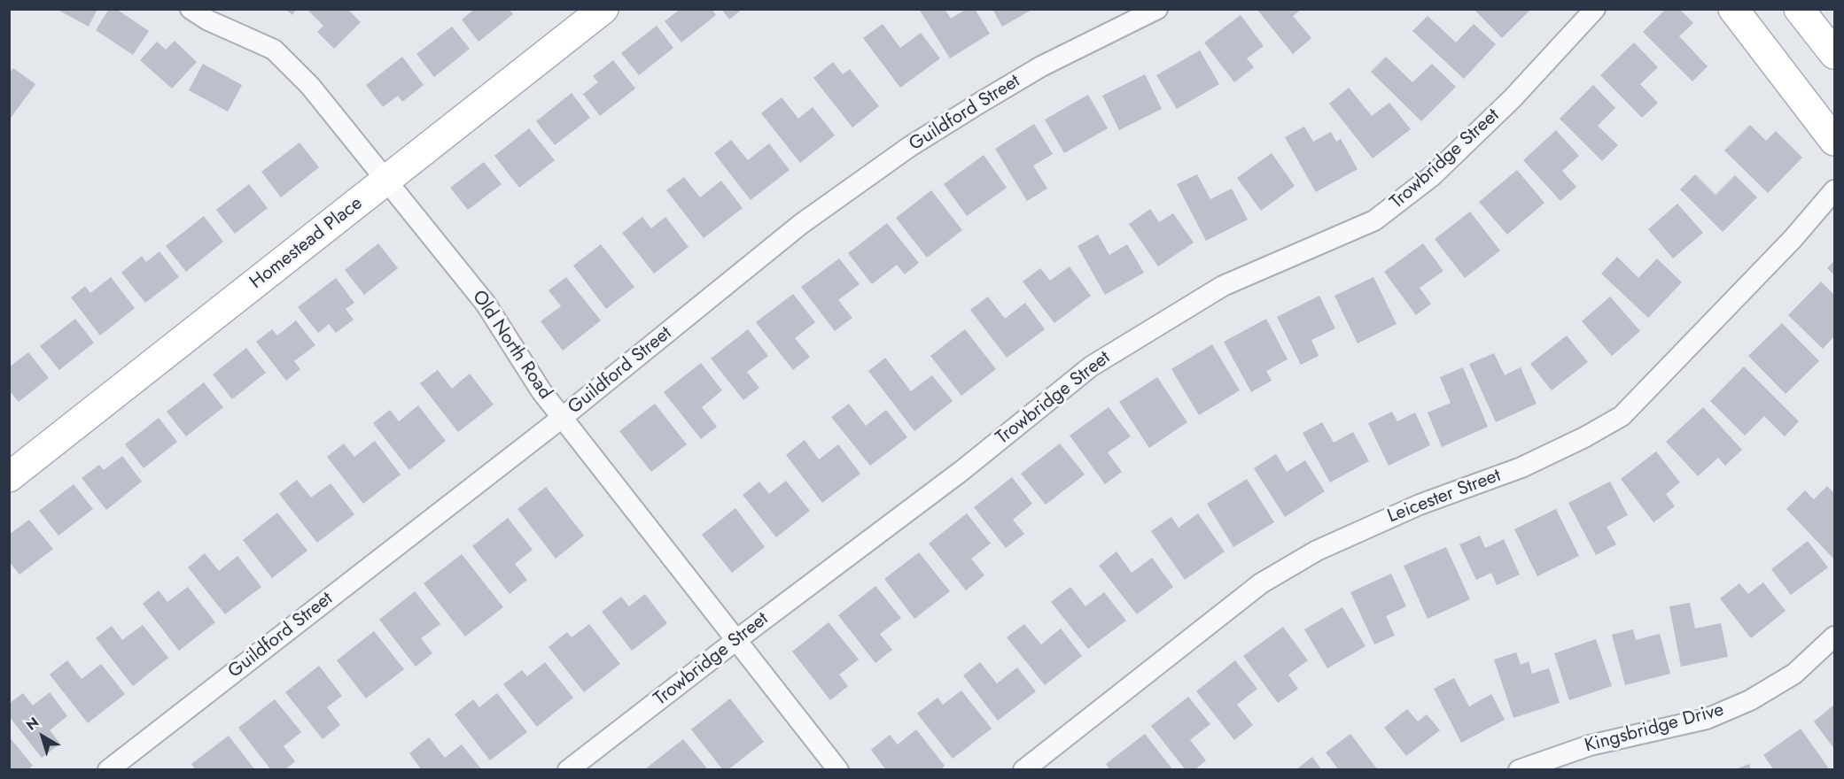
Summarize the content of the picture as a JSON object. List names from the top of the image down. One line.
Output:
{"streets":{"street":["Guildford Street","Trowbridge Street","Homestead Place","Old North Road","Leicester Street","Kingsbridge Drive"]},"crossings":[["Guildford Street","Old North Road"],["Trowbridge Street","Old North Road"],["Homestead Place","Old North Road"]],"north":"top left"}
